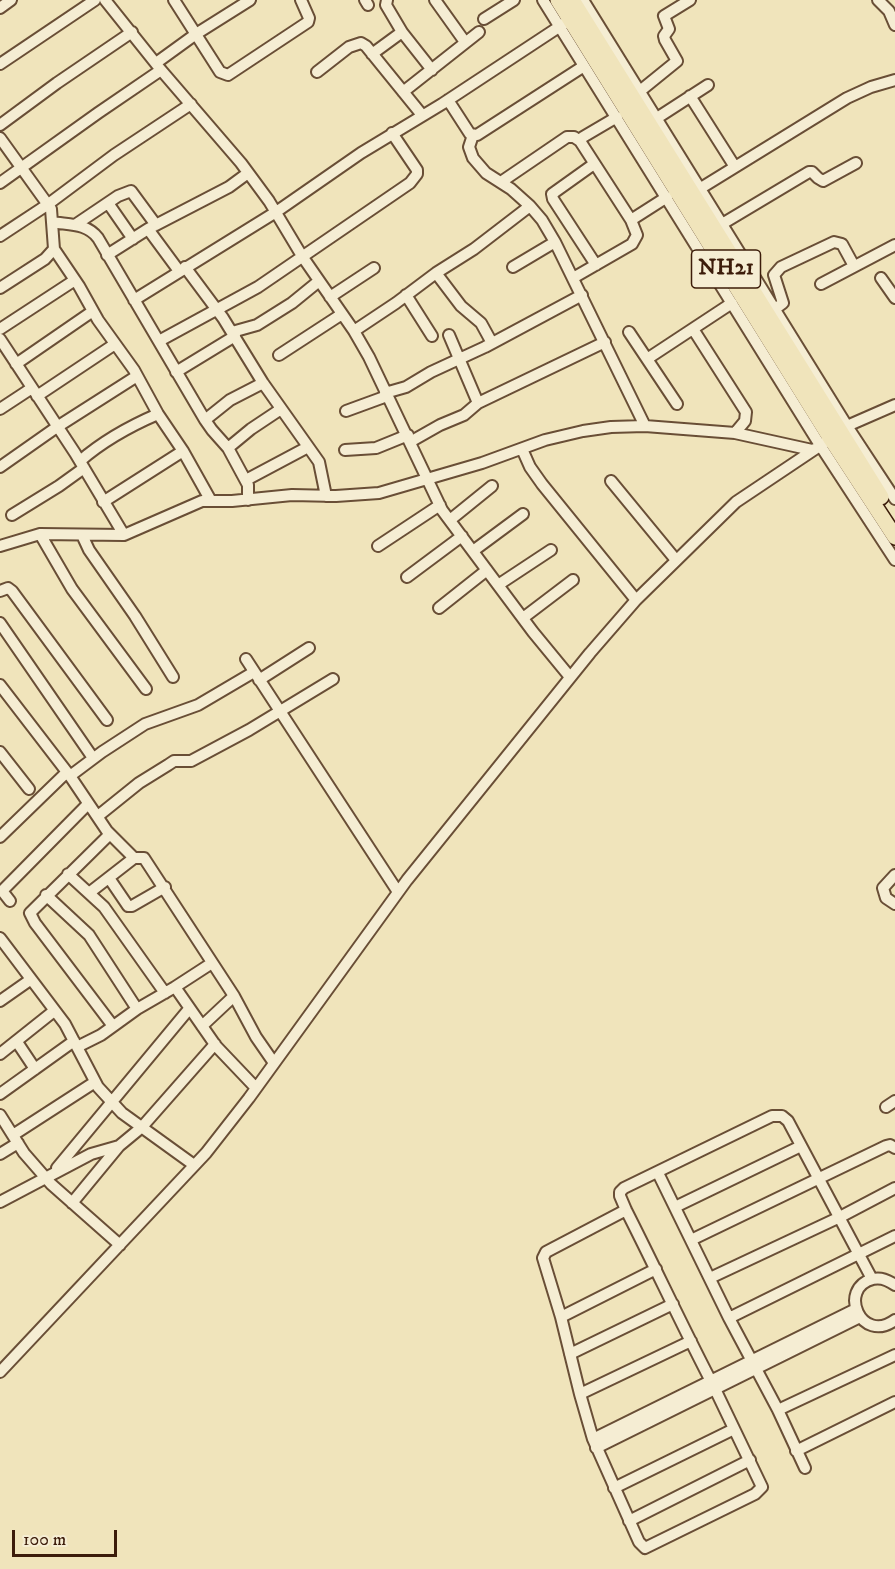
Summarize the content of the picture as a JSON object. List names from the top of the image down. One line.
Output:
{"streets":{"highway":["NH21"]},"scale_bar":"100 m"}
